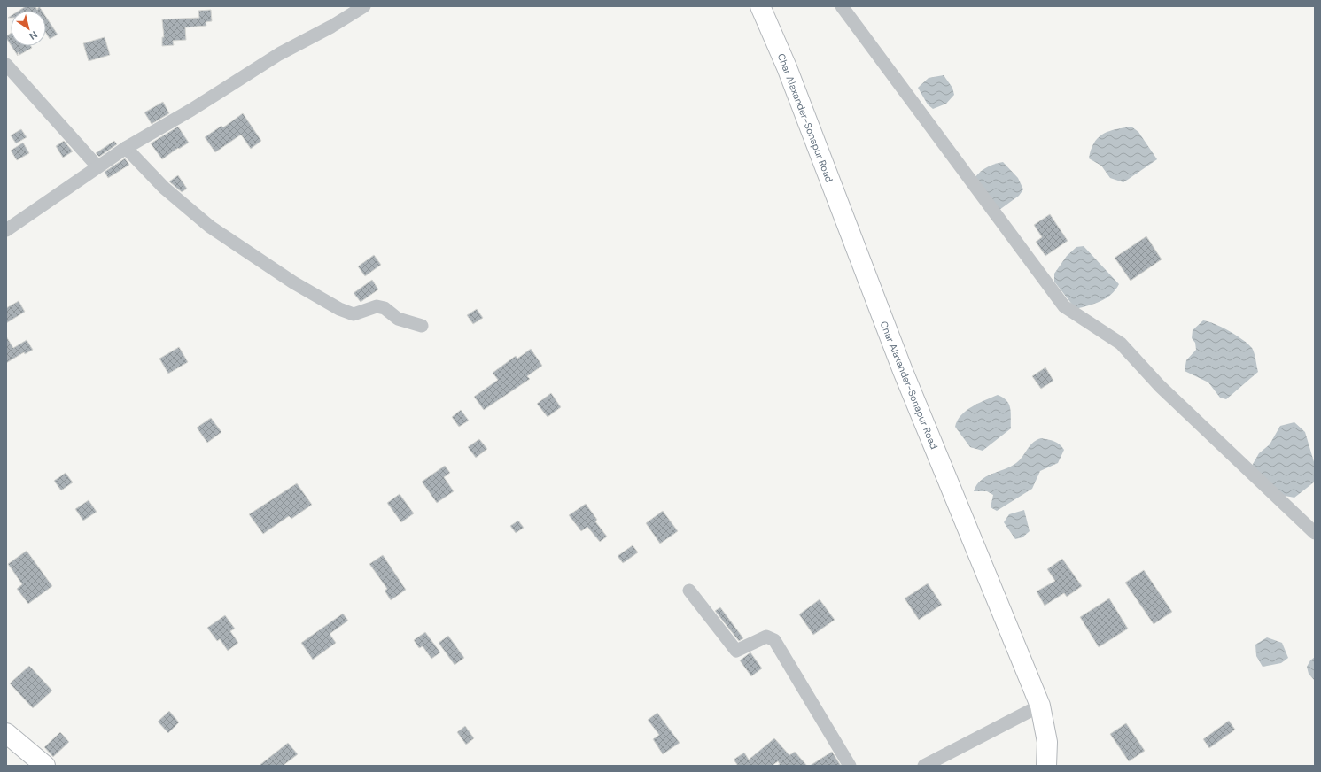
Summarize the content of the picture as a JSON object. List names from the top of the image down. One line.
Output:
{"streets":{"main road":["Char Alaxander-Sonapur Road"]},"north":"bottom right"}
